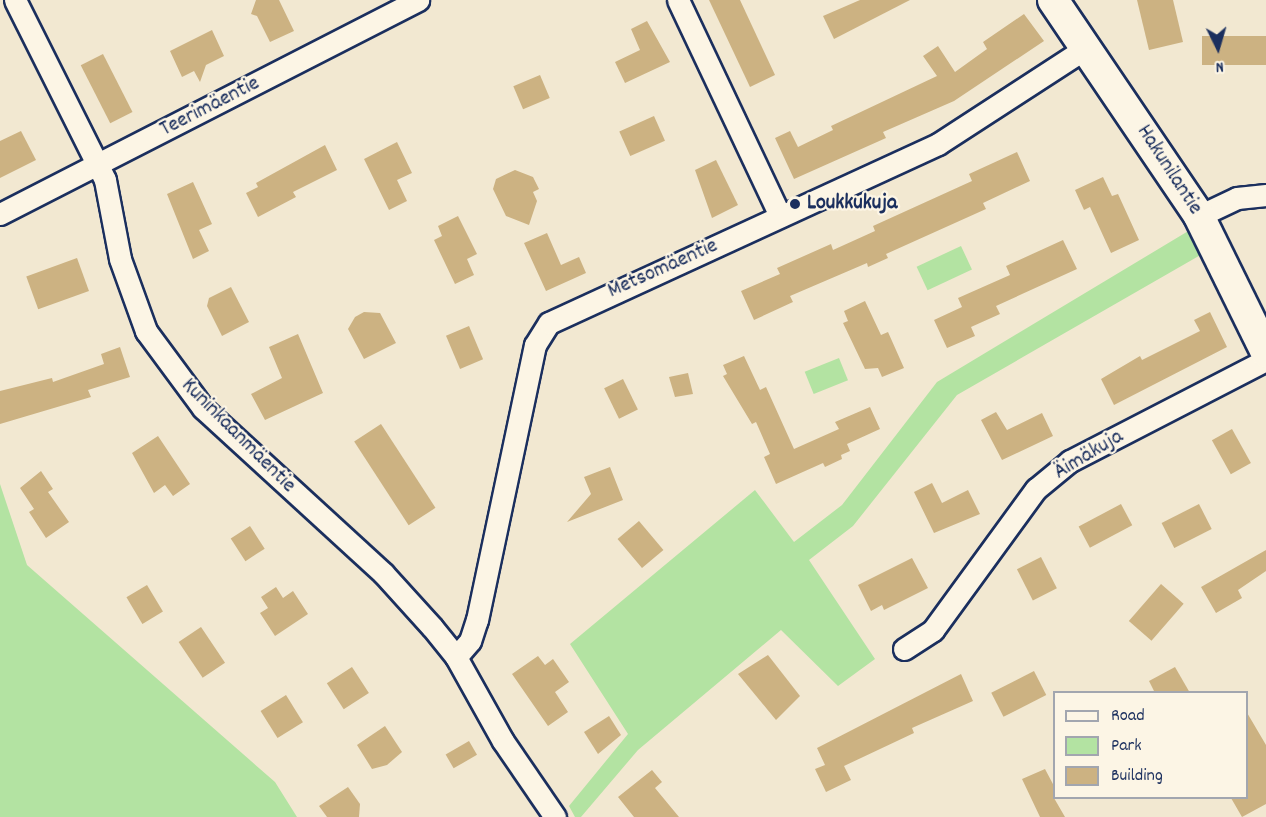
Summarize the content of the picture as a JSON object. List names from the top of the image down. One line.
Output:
{"streets":{"street":["Teerimäentie","Hakunilantie","Metsomäentie","Kuninkaanmäentie","Äimäkuja"]},"crossings":[["Teerimäentie","Kuninkaanmäentie"],["Hakunilantie","Metsomäentie"],["Metsomäentie","Kuninkaanmäentie"]],"places":["Loukkukuja"],"legend":["Road","Park","Building"],"north":"bottom"}
